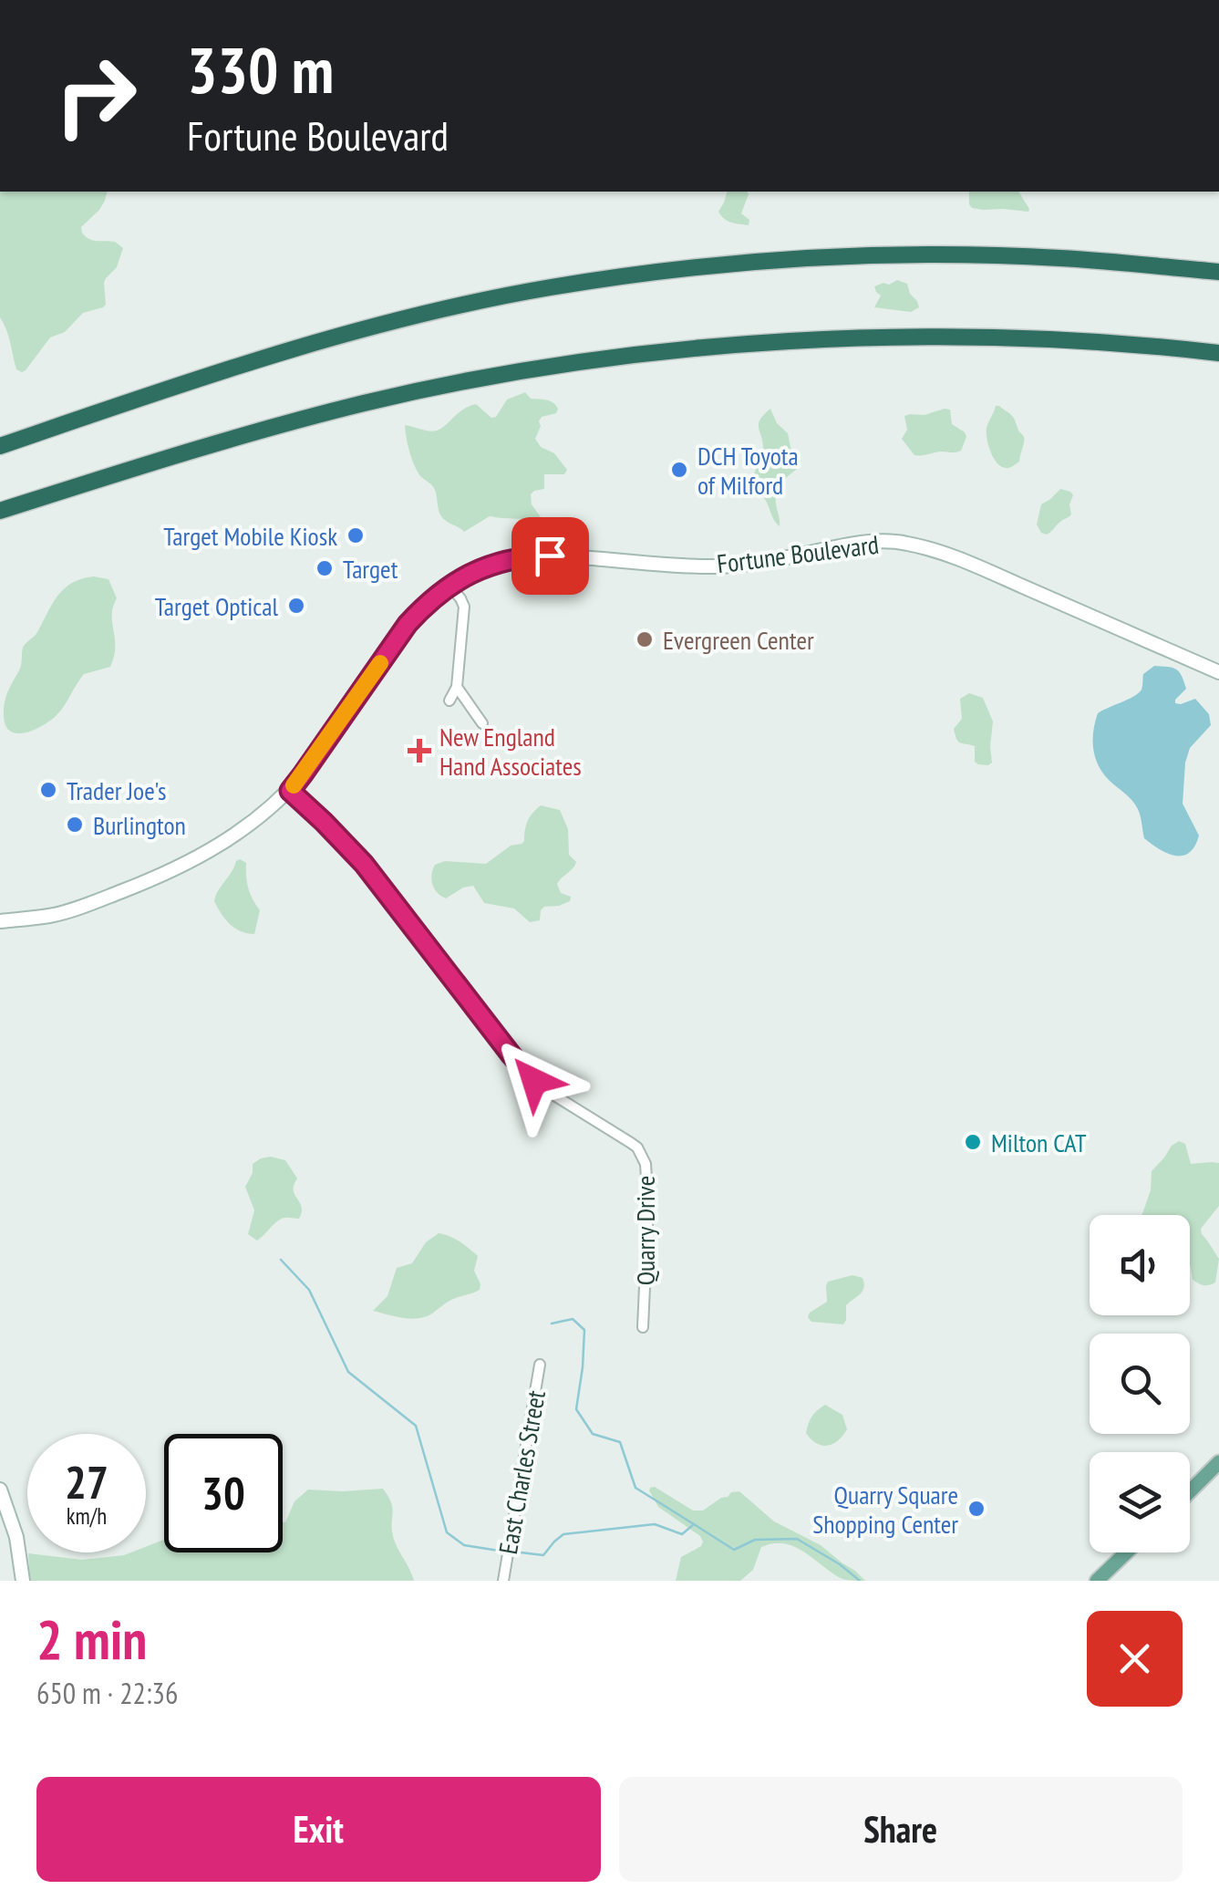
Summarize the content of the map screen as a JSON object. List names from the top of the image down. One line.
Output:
{"streets":{"main road":["Fortune Boulevard"],"street":["Quarry Drive","East Charles Street"]},"crossings":[["Fortune Boulevard","Quarry Drive"]],"places":{"other":["DCH Toyota of Milford","Target Mobile Kiosk","Target","Target Optical","Evergreen Center","Trader Joe's","Burlington","Milton CAT","Quarry Square Shopping Center"],"health":["New England Hand Associates"]},"page":{"turn":["330 m","Fortune Boulevard"],"speed":"27 km/h","limit":"30","heading":["2 min","650 m · 22:36"],"buttons":["Exit","Share"]}}
